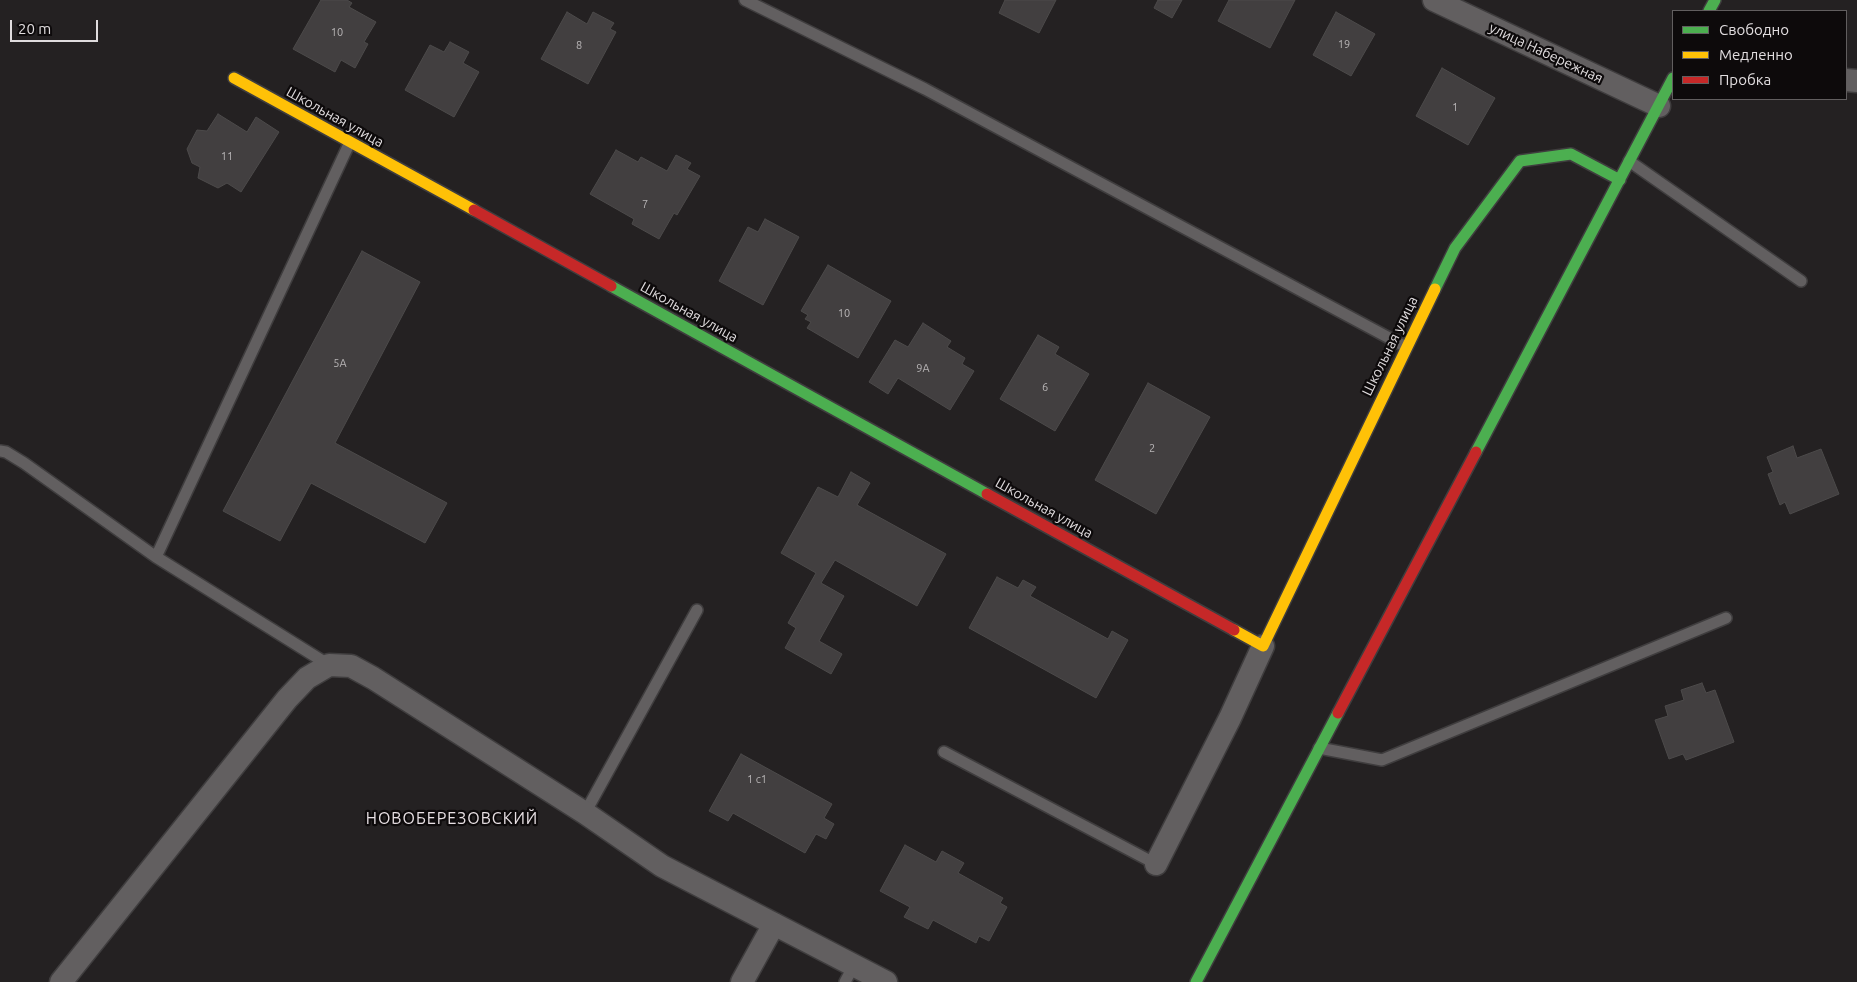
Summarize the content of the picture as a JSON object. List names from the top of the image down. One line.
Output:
{"streets":{"street":["улица Набережная","Школьная улица"]},"districts":["НОВОБЕРЕЗОВСКИЙ"],"house_numbers":["10","19","8","1","11","7","10","5А","9А","6","2","1 с1"],"legend":["Свободно","Медленно","Пробка"],"scale_bar":"20 m"}
